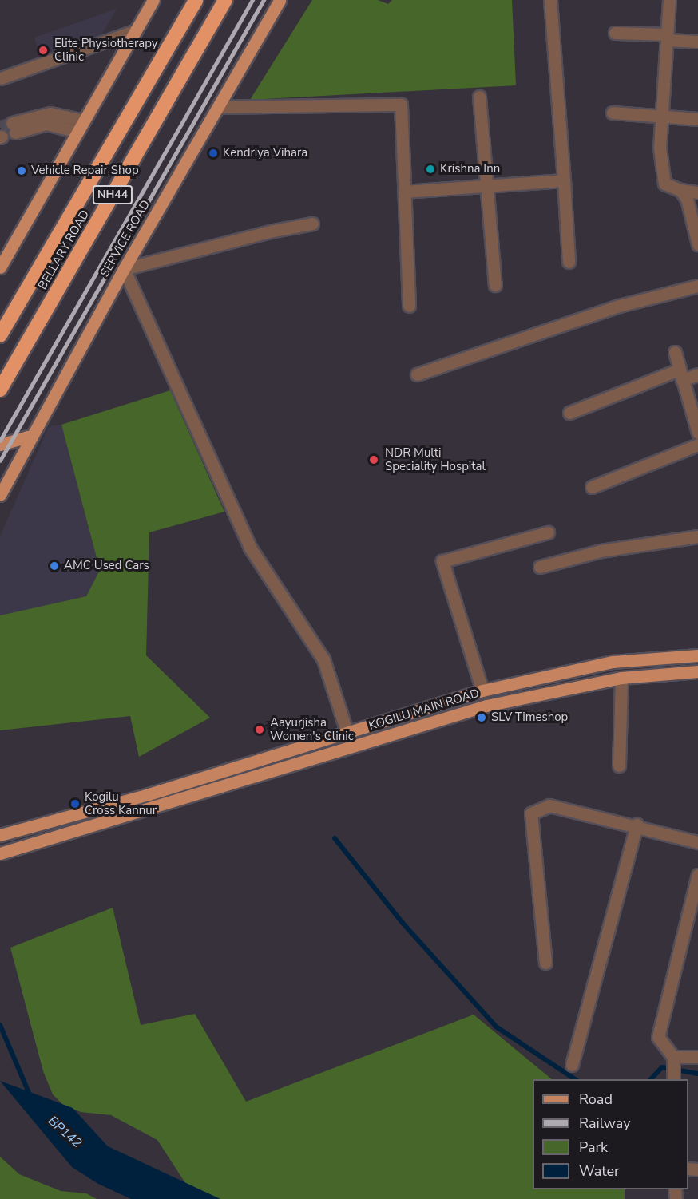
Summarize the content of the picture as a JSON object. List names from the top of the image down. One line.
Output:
{"streets":{"highway":["NH44","BELLARY ROAD"],"main road":["SERVICE ROAD","KOGILU MAIN ROAD"]},"water":["BP142"],"places":["Elite Physiotherapy Clinic","Kendriya Vihara","Krishna Inn","Vehicle Repair Shop","NDR Multi Speciality Hospital","AMC Used Cars","SLV Timeshop","Aayurjisha Women's Clinic","Kogilu Cross Kannur"],"legend":["Road","Railway","Park","Water"]}
